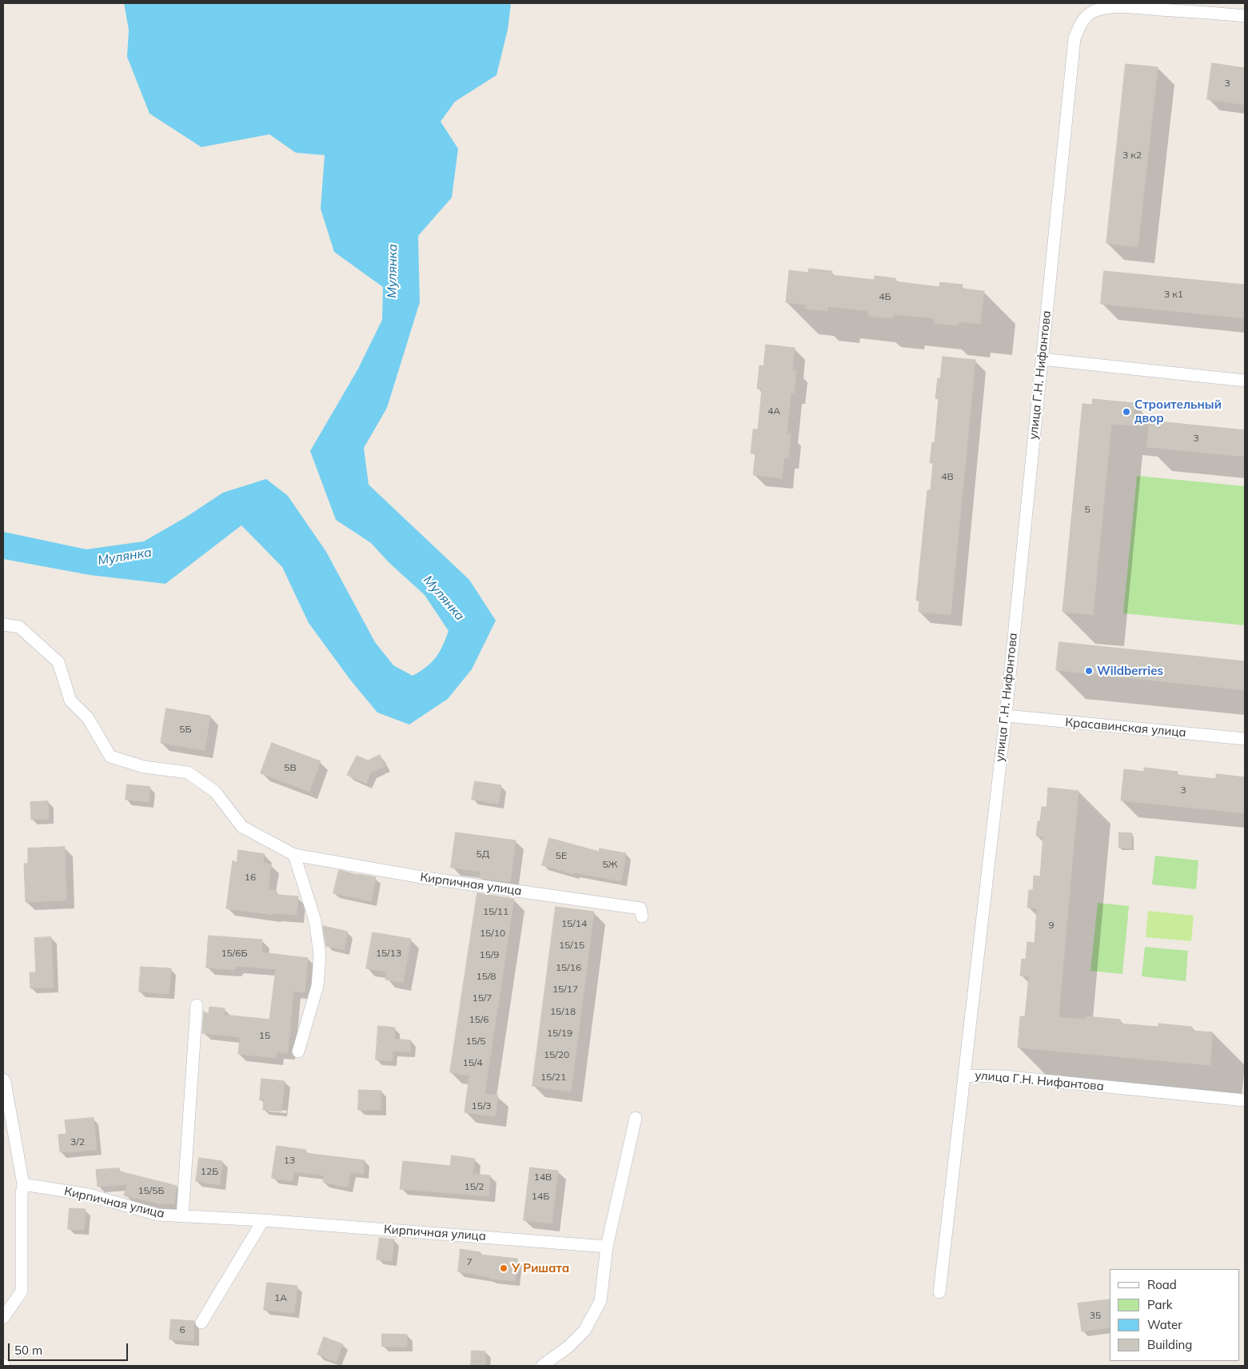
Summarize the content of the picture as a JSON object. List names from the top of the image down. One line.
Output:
{"streets":{"street":["улица Г.Н. Нифантова","Красавинская улица","Кирпичная улица"]},"crossings":[["улица Г.Н. Нифантова","Красавинская улица"]],"water":["Мулянка"],"places":["Строительный двор","Wildberries","У Ришата"],"house_numbers":["3","3 к2","3 к1","4Б","4А","3","4В","5","5Б","5В","3","5Д","5Е","5Ж","16","15/11","15/14","9","15/10","15/15","15/6Б","15/13","15/9","15/16","15/8","15/17","15/7","15/18","15/6","15/19","15","15/5","15/20","15/4","15/21","15/3","3/2","13","12Б","14В","15/2","15/5Б","14Б","7","1А","35","6"],"legend":["Road","Park","Water","Building"],"scale_bar":"50 m"}
